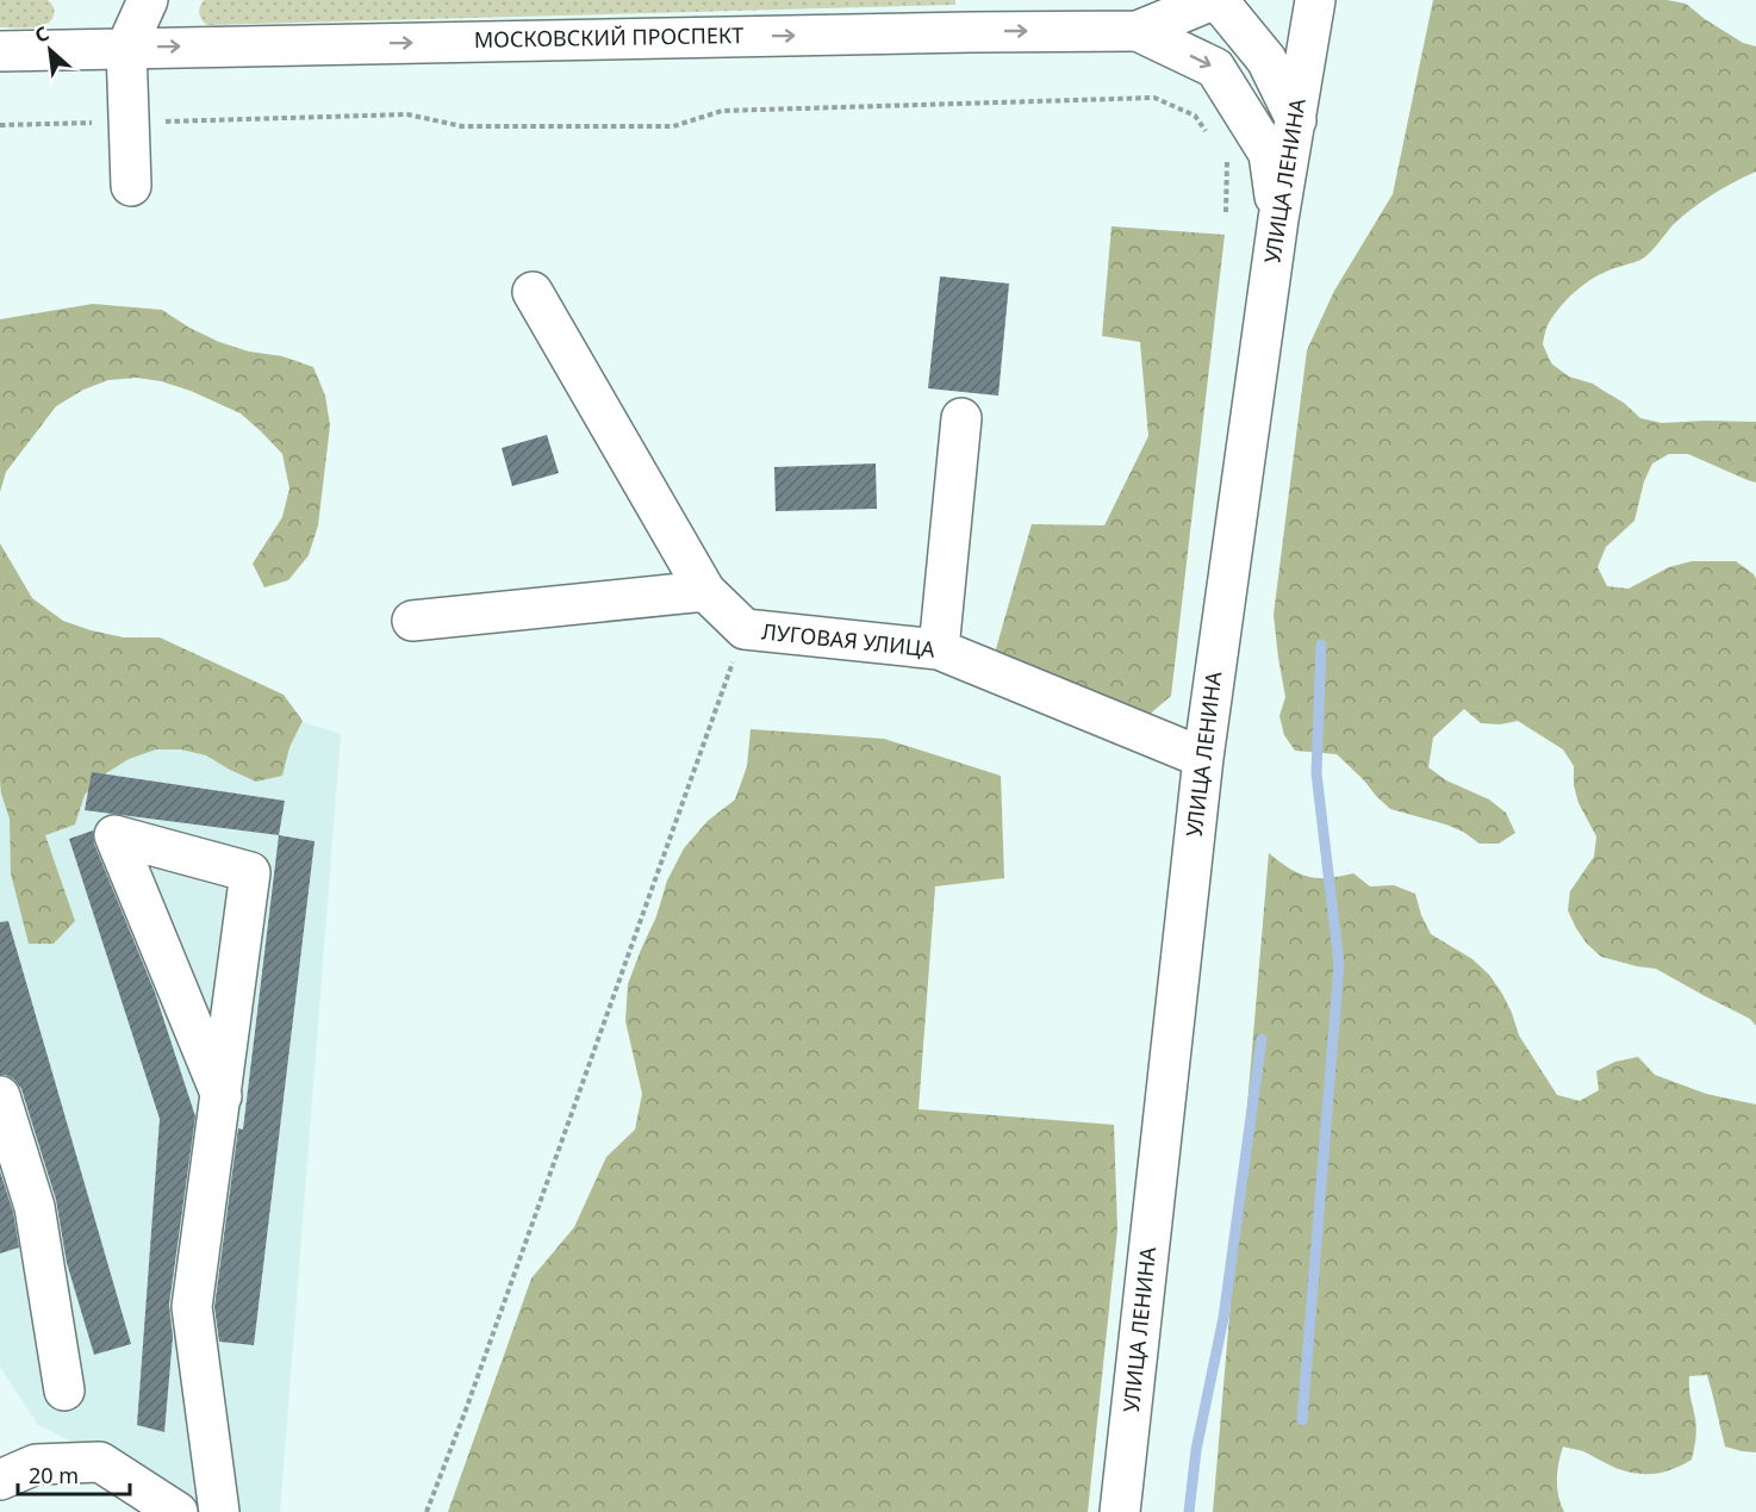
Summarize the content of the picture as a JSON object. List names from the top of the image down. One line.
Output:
{"streets":{"street":["МОСКОВСКИЙ ПРОСПЕКТ","УЛИЦА ЛЕНИНА","ЛУГОВАЯ УЛИЦА"]},"crossings":[["УЛИЦА ЛЕНИНА","ЛУГОВАЯ УЛИЦА"]],"one_way":["МОСКОВСКИЙ ПРОСПЕКТ"],"scale_bar":"20 m","north":"top left"}
